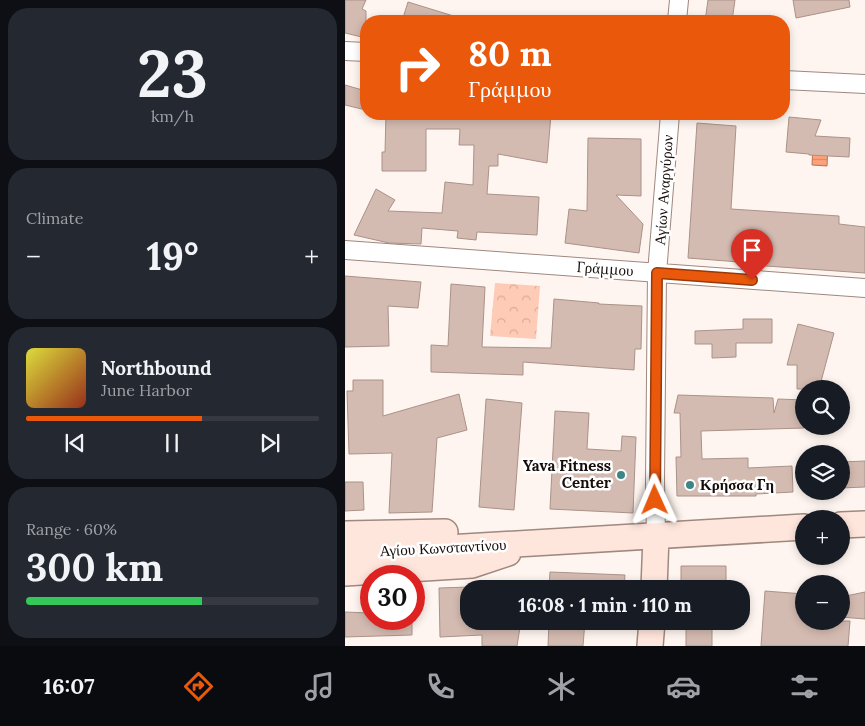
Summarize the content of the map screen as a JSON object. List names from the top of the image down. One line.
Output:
{"streets":{"street":["Αγίων Αναργύρων","Γράμμου","Αγίου Κωνσταντίνου"]},"crossings":[["Αγίων Αναργύρων","Γράμμου"],["Αγίων Αναργύρων","Αγίου Κωνσταντίνου"]],"places":["Yava Fitness Center","Κρήσσα Γη"],"page":{"tile":[["23","km/h"],"Climate",["Range · 60%","300 km"]],"turn":["80 m","Γράμμου"],"heat":["−","19°","+"],"song":["Northbound","June Harbor"],"map_buttons":["+","−"],"limit":"30","trip":"16:08 · 1 min · 110 m","tabs":"16:07"}}
